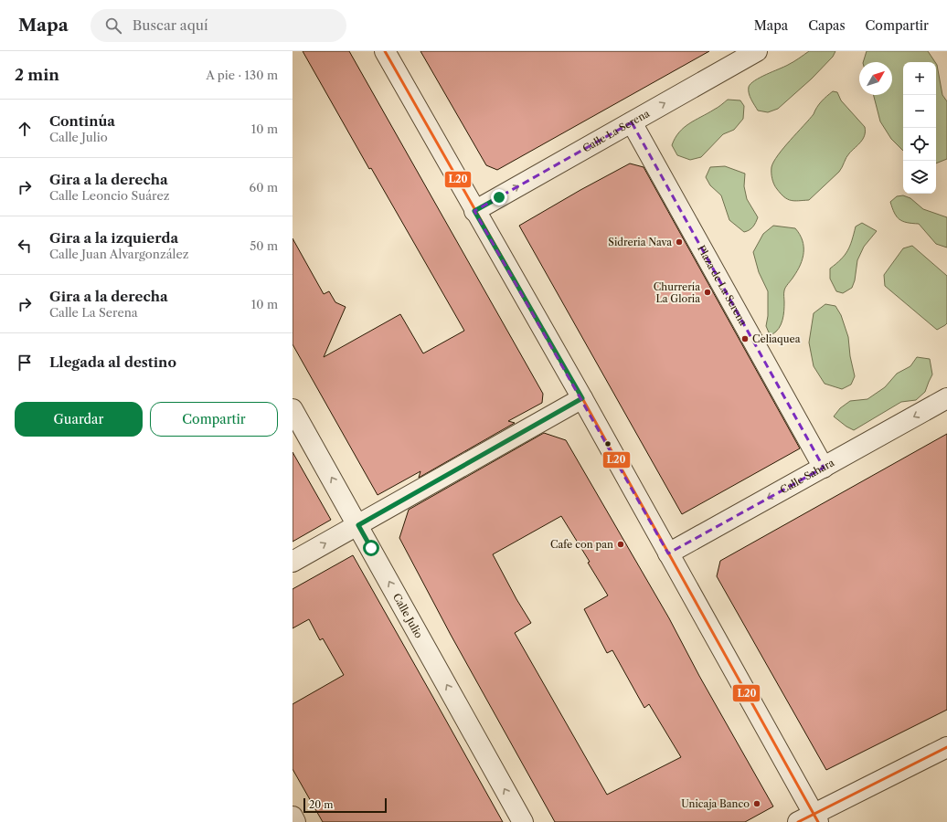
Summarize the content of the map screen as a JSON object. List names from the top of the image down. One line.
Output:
{"streets":{"street":["Calle La Serena","Plaza de La Serena","Calle Sahara","Calle Julio"]},"crossings":[["Calle La Serena","Plaza de La Serena"],["Plaza de La Serena","Calle Sahara"]],"one_way":["Calle La Serena","Calle Sahara","Calle Julio"],"places":["Sidreria Nava","Churrería La Gloria","Celiaquea","Cafe con pan","Unicaja Banco"],"lines":["transit line L20"],"scale_bar":"20 m","north":"top right","page":{"header":"Mapa","search":"Buscar aquí","nav":["Mapa","Capas","Compartir"],"heading":["2 min","A pie · 130 m"],"map_buttons":["+","−"],"list":[["Continúa","Calle Julio","10 m"],["Gira a la derecha","Calle Leoncio Suárez","60 m"],["Gira a la izquierda","Calle Juan Alvargonzález","50 m"],["Gira a la derecha","Calle La Serena","10 m"],"Llegada al destino"],"buttons":["Guardar","Compartir"],"scale":"20 m"}}
